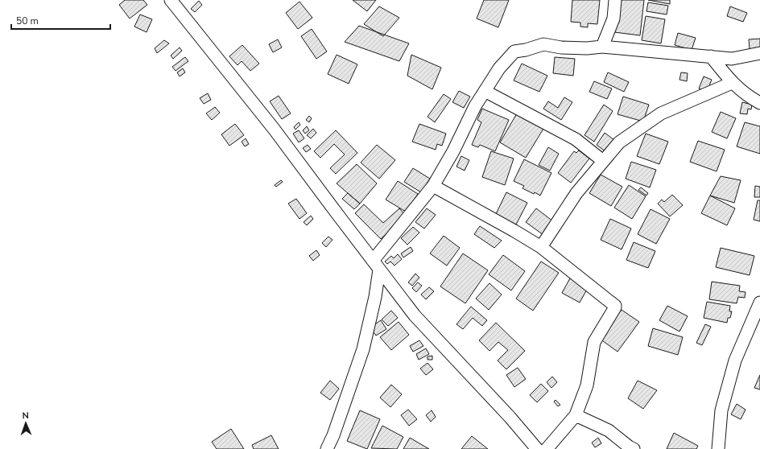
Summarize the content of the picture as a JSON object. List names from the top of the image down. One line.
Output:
{"scale_bar":"50 m","north":"top"}
